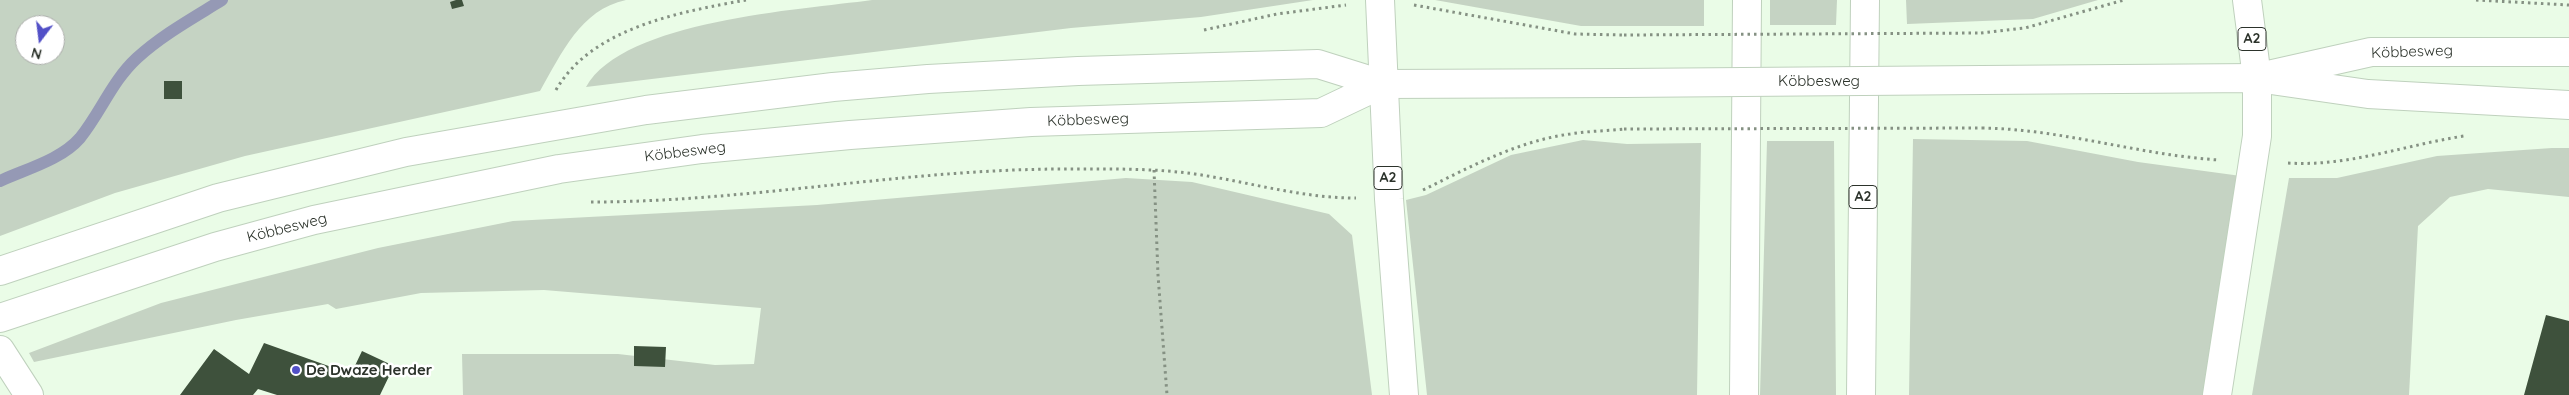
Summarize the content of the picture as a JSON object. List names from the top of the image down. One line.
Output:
{"streets":{"main road":["A2","Köbbesweg"]},"crossings":[["A2","Köbbesweg"]],"places":["De Dwaze Herder"],"north":"bottom"}
